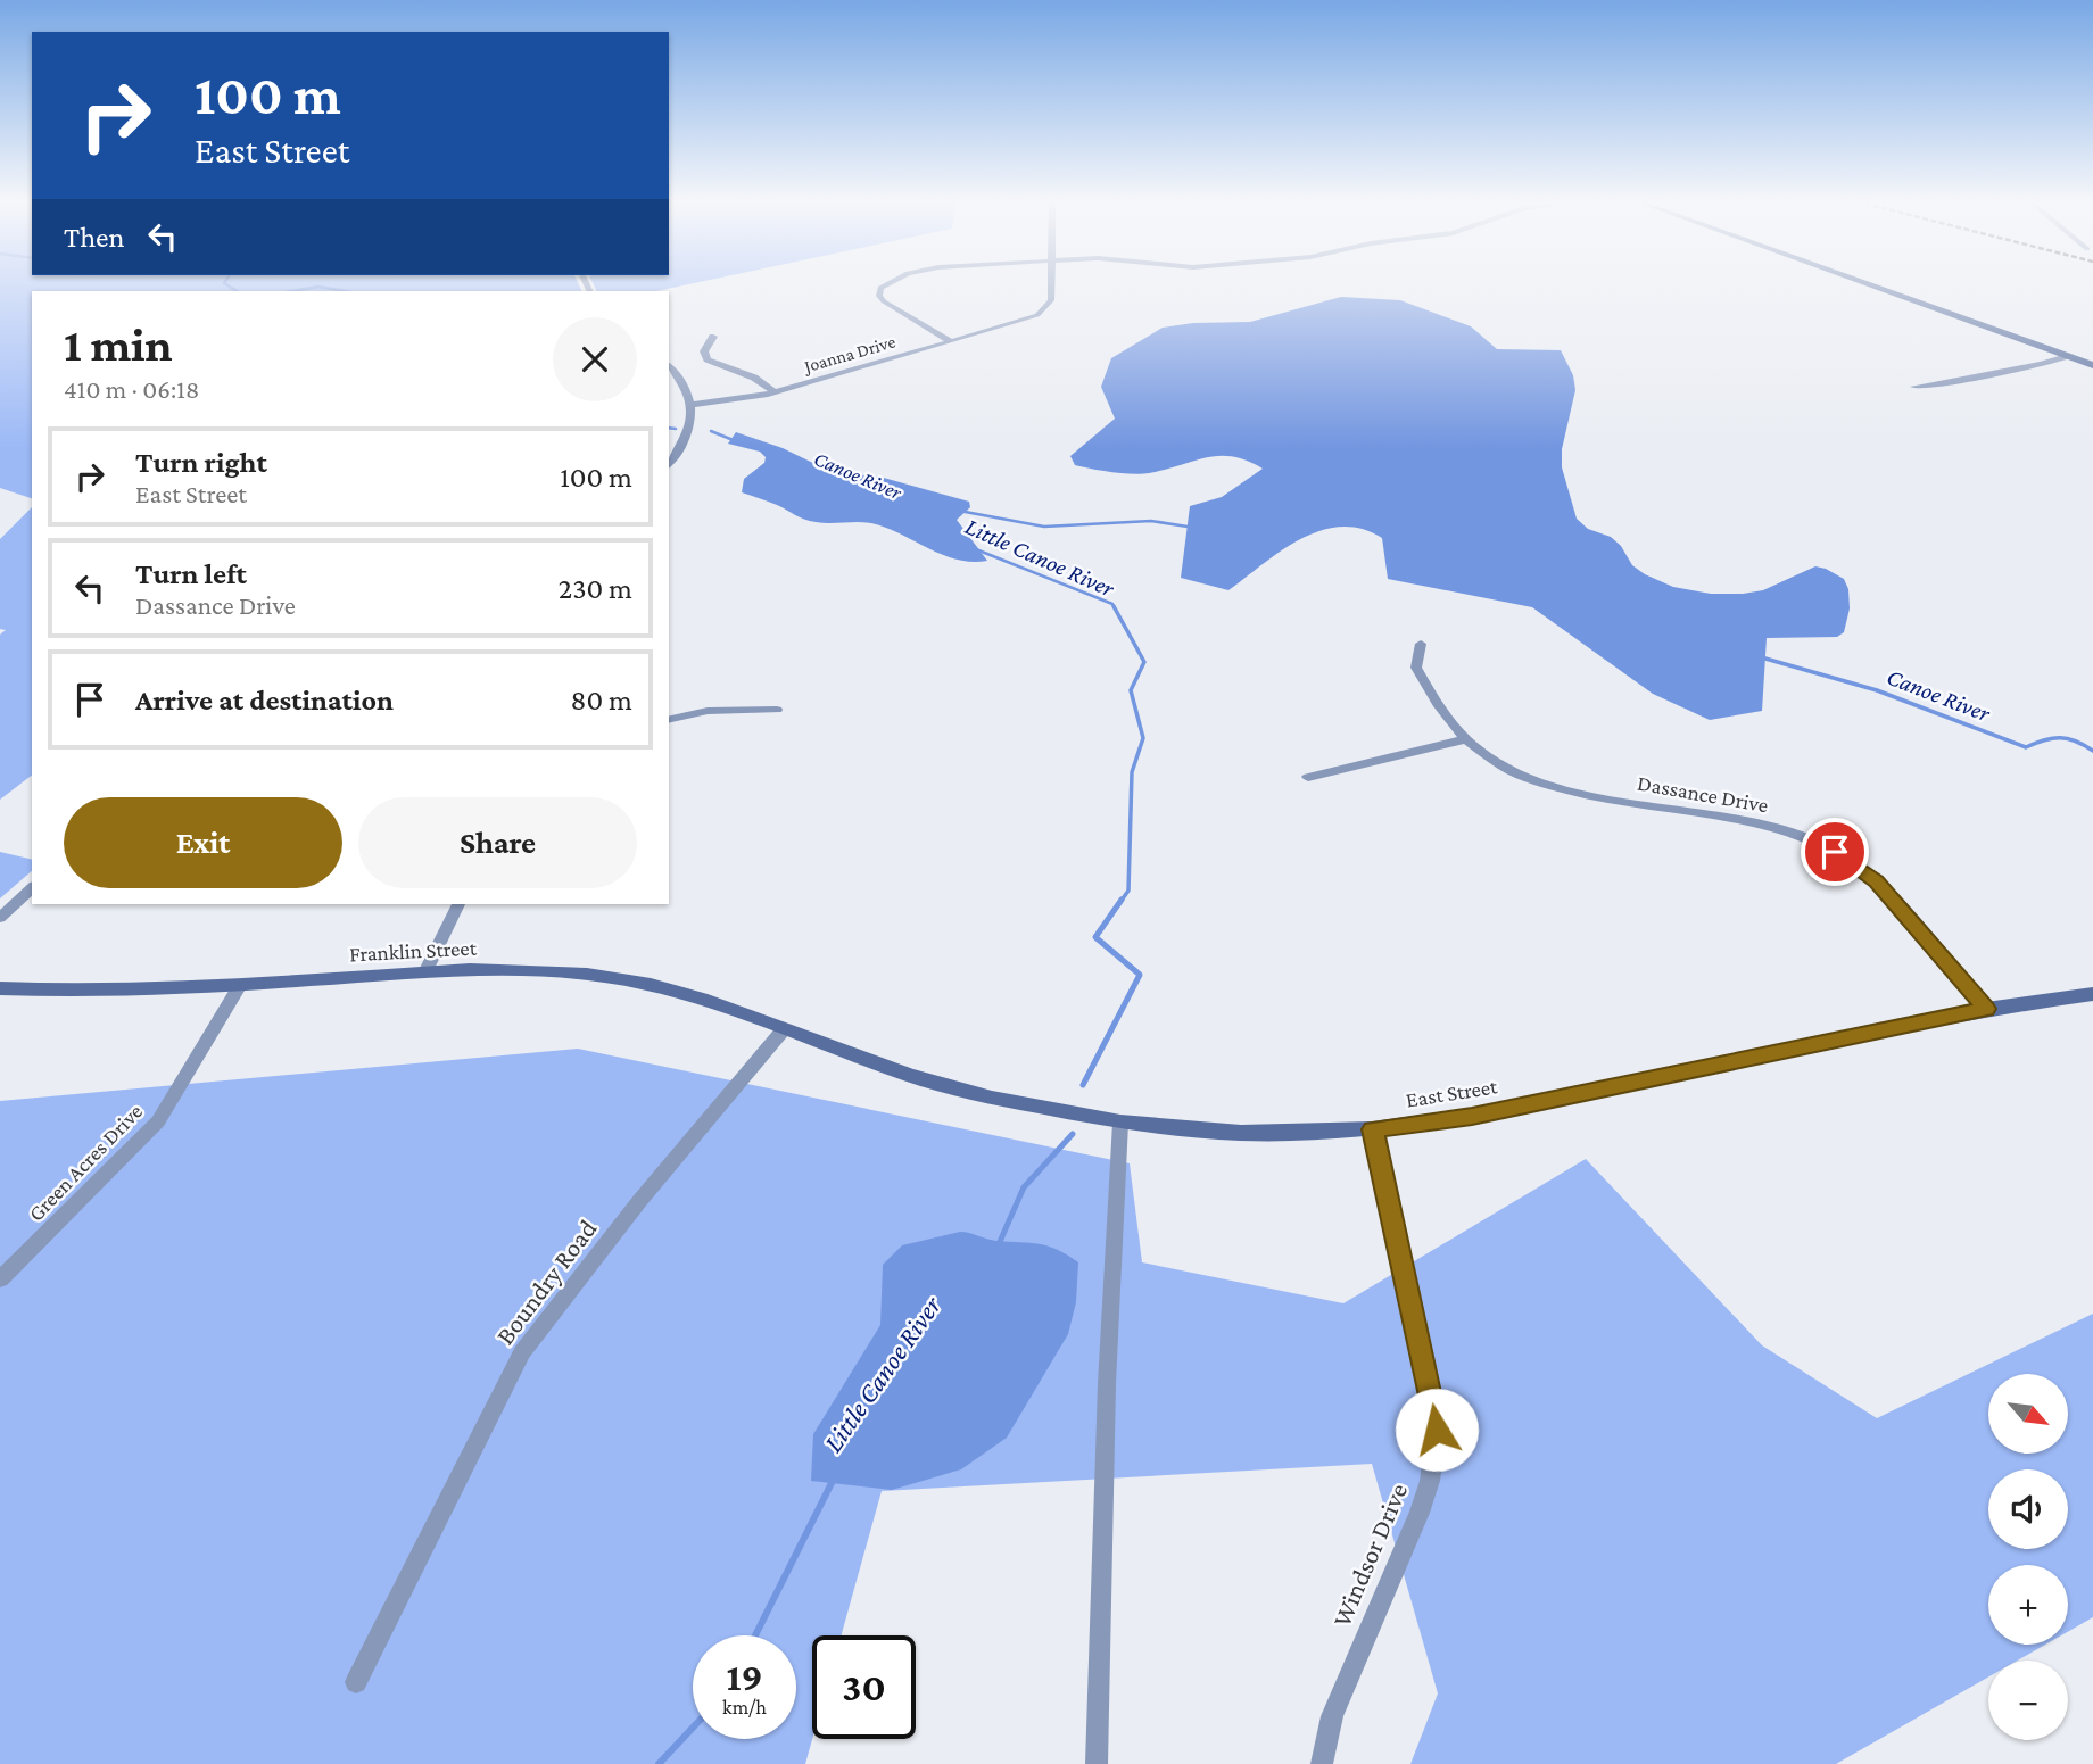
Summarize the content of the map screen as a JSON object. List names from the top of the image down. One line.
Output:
{"streets":{"street":["Joanna Drive","Dassance Drive","Franklin Street","East Street","Green Acres Drive","Boundry Road","Windsor Drive"]},"crossings":[["Dassance Drive","East Street"],["Franklin Street","East Street"],["Franklin Street","Green Acres Drive"],["Franklin Street","Boundry Road"],["East Street","Windsor Drive"]],"water":["Canoe River","Little Canoe River"],"north":"bottom right","page":{"turn":["100 m","East Street"],"then":"Then","heading":["1 min","410 m · 06:18"],"list":[{"name":"Turn right","note":"East Street","value":"100 m"},{"name":"Turn left","note":"Dassance Drive","value":"230 m"},{"name":"Arrive at destination","value":"80 m"}],"buttons":["Exit","Share"],"map_buttons":["+","−"],"speed":"19 km/h","limit":"30"}}
